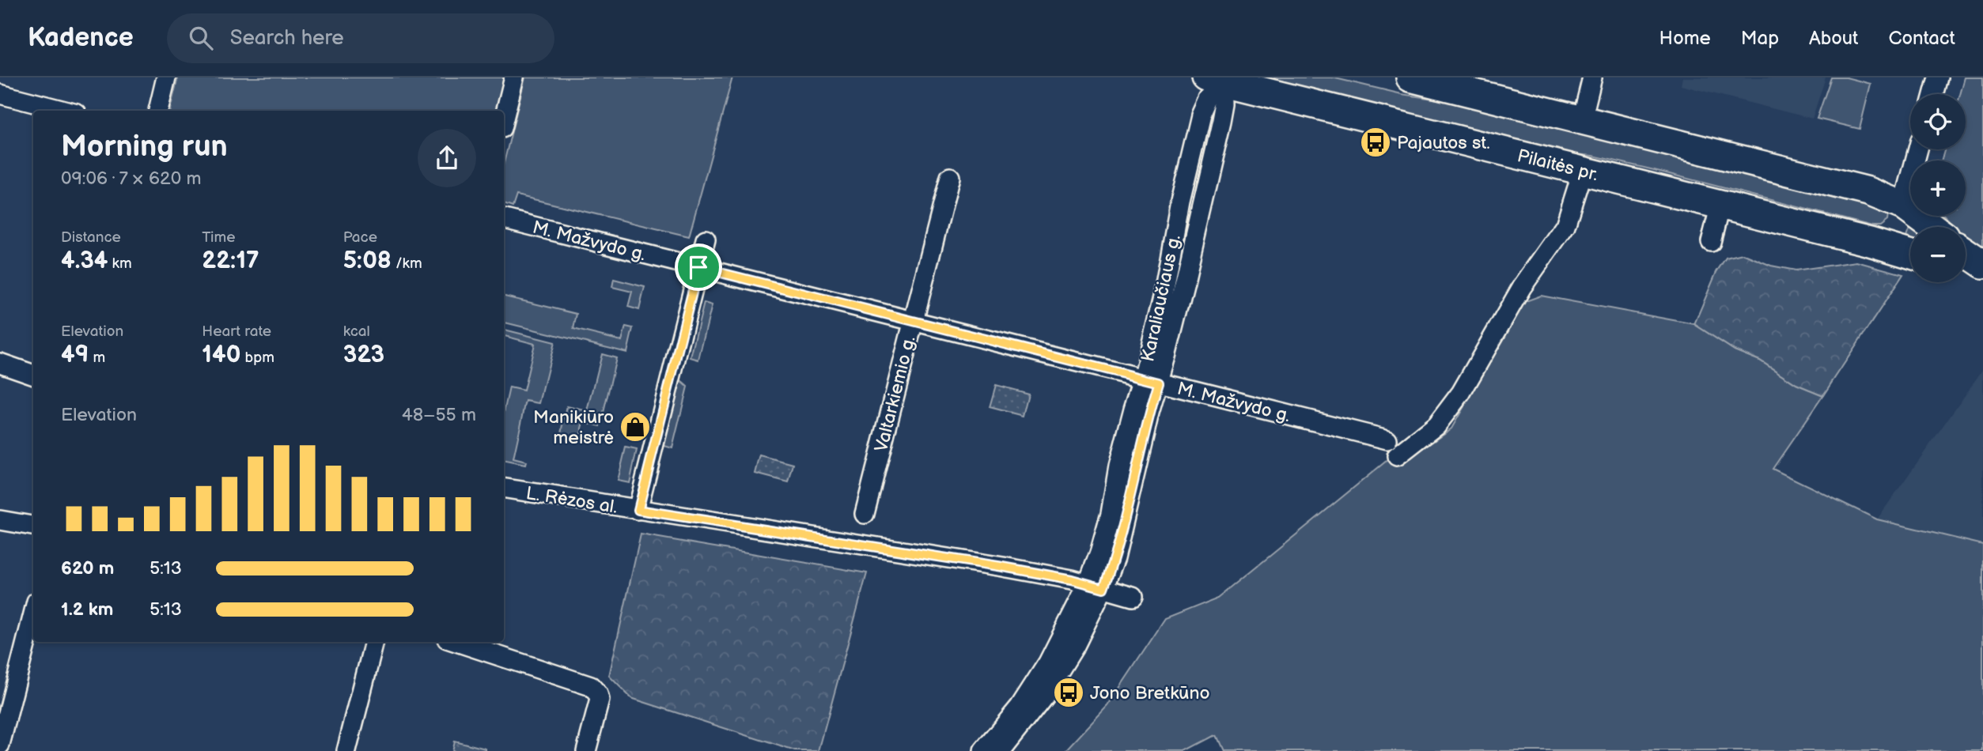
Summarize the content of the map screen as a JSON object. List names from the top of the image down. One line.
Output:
{"streets":{"main road":["Pilaitės pr."],"street":["M. Mažvydo g.","Karaliaučiaus g.","Valtarkiemio g.","L. Rėzos al."]},"crossings":[["Pilaitės pr.","Karaliaučiaus g."],["M. Mažvydo g.","Karaliaučiaus g."],["M. Mažvydo g.","Valtarkiemio g."],["Karaliaučiaus g.","L. Rėzos al."]],"places":{"bus stop":["Pajautos st.","Jono Bretkūno"],"shop":["Manikiūro meistrė"]},"page":{"header":"Kadence","search":"Search here","nav":["Home","Map","About","Contact"],"map_buttons":["+","−"],"heading":["Morning run","09:06 · 7 × 620 m"],"stats":[["Distance","4.34 km"],["Time","22:17"],["Pace","5:08 /km"],["Elevation","49 m"],["Heart rate","140 bpm"],["kcal","323"]],"chart":["Elevation","48–55 m"],"list":[{"name":"620 m","note":"5:13"},{"name":"1.2 km","note":"5:13"}]}}
